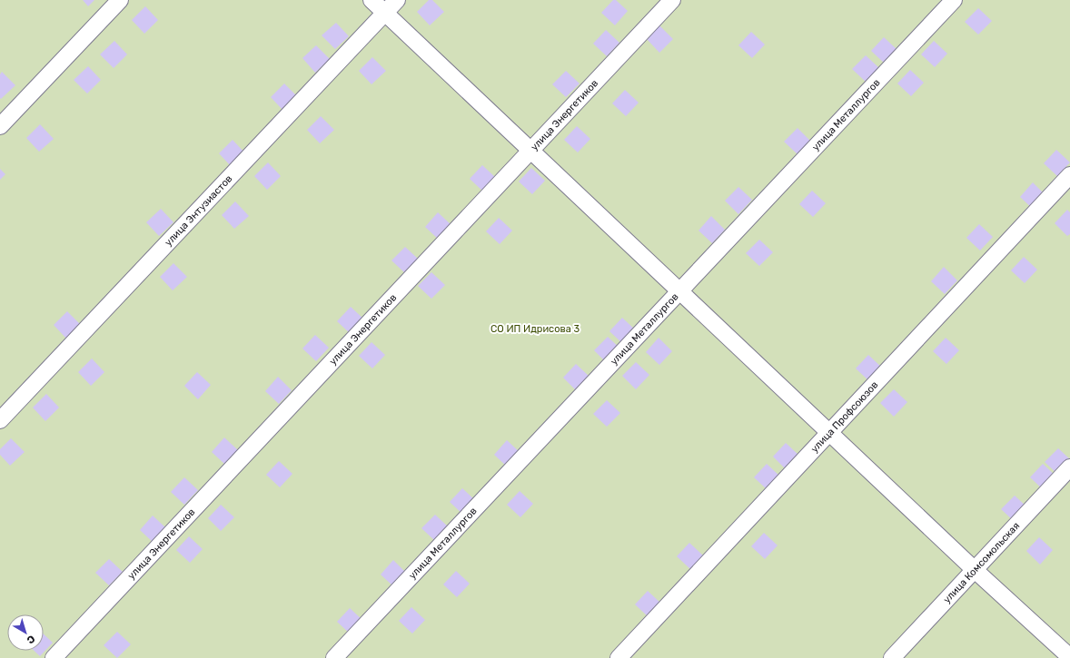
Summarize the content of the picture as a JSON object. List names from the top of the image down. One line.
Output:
{"streets":{"street":["улица Энергетиков","улица Металлургов","улица Энтузиастов","улица Профсоюзов","улица Комсомольская"]},"parks":["СО ИП Идрисова 3"],"north":"bottom right"}
